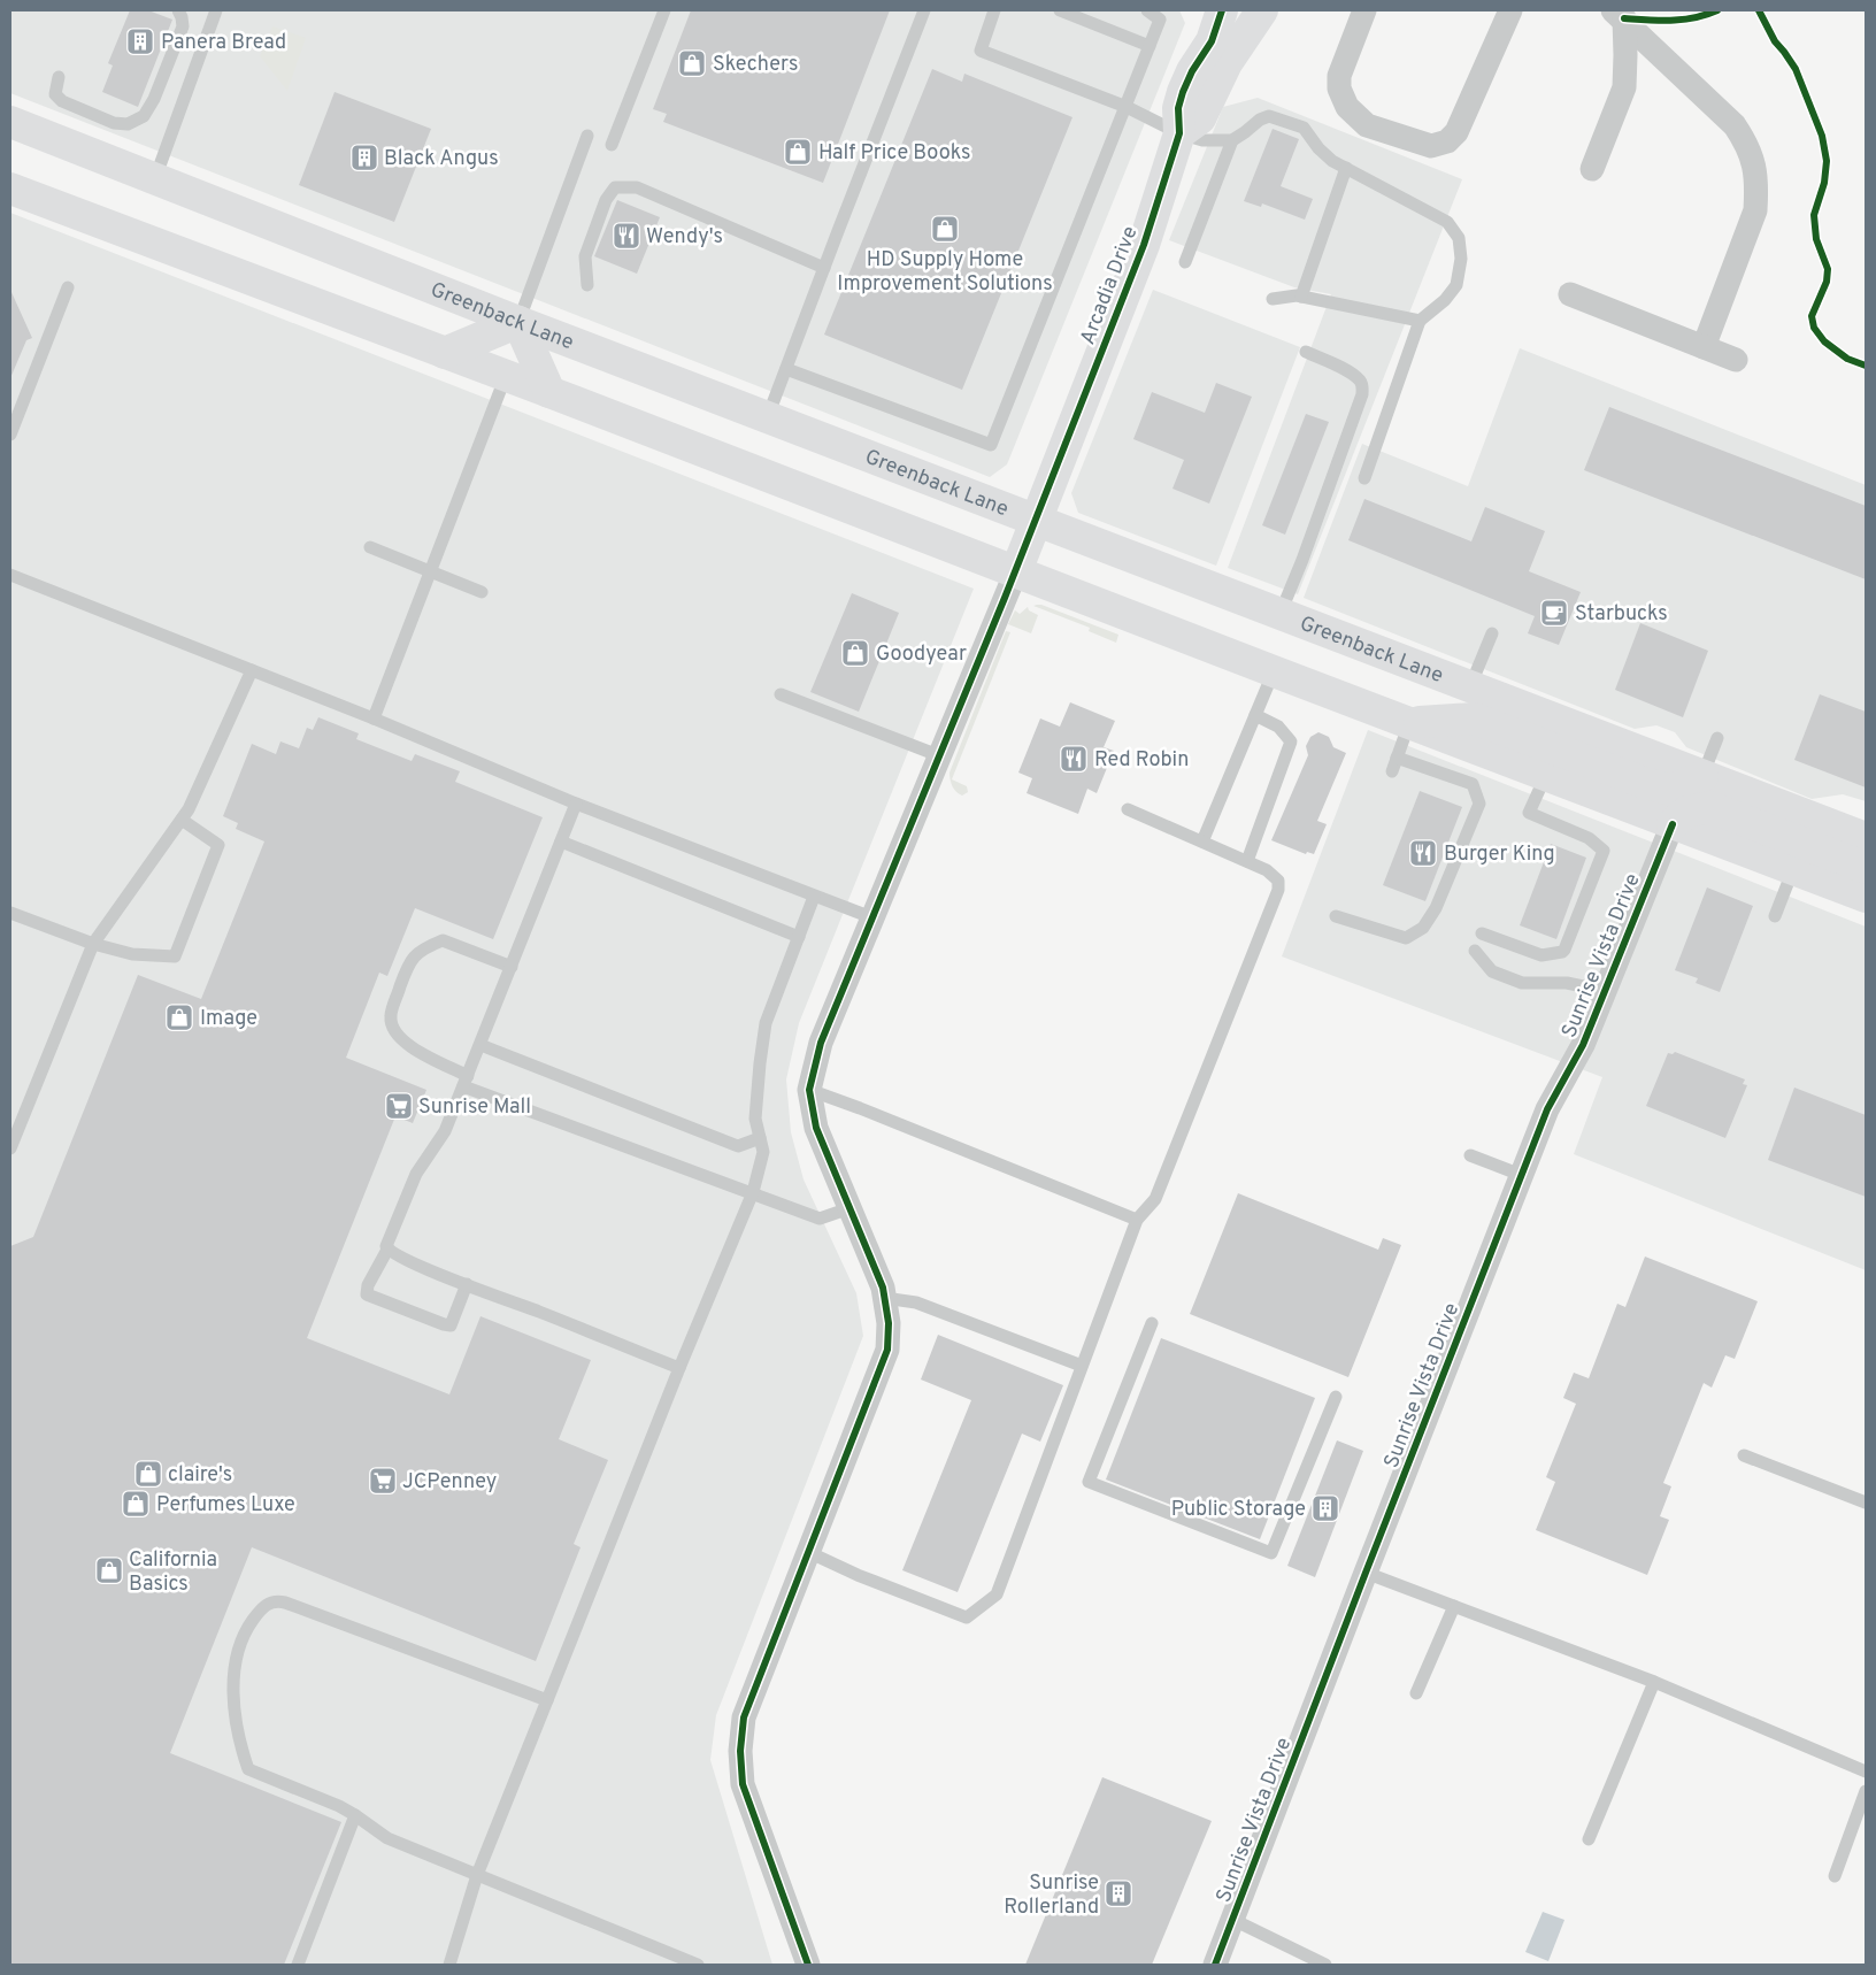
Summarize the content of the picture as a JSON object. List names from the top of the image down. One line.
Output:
{"streets":{"main road":["Arcadia Drive","Greenback Lane"],"street":["Sunrise Vista Drive"]},"crossings":[["Arcadia Drive","Greenback Lane"]],"places":{"building":["Panera Bread","Black Angus","Public Storage","Sunrise Rollerland"],"shop":["Skechers","Half Price Books","HD Supply Home Improvement Solutions","Goodyear","Image","claire's","Perfumes Luxe","California Basics"],"restaurant":["Wendy's","Red Robin","Burger King"],"cafe":["Starbucks"],"supermarket":["Sunrise Mall","JCPenney"]}}
